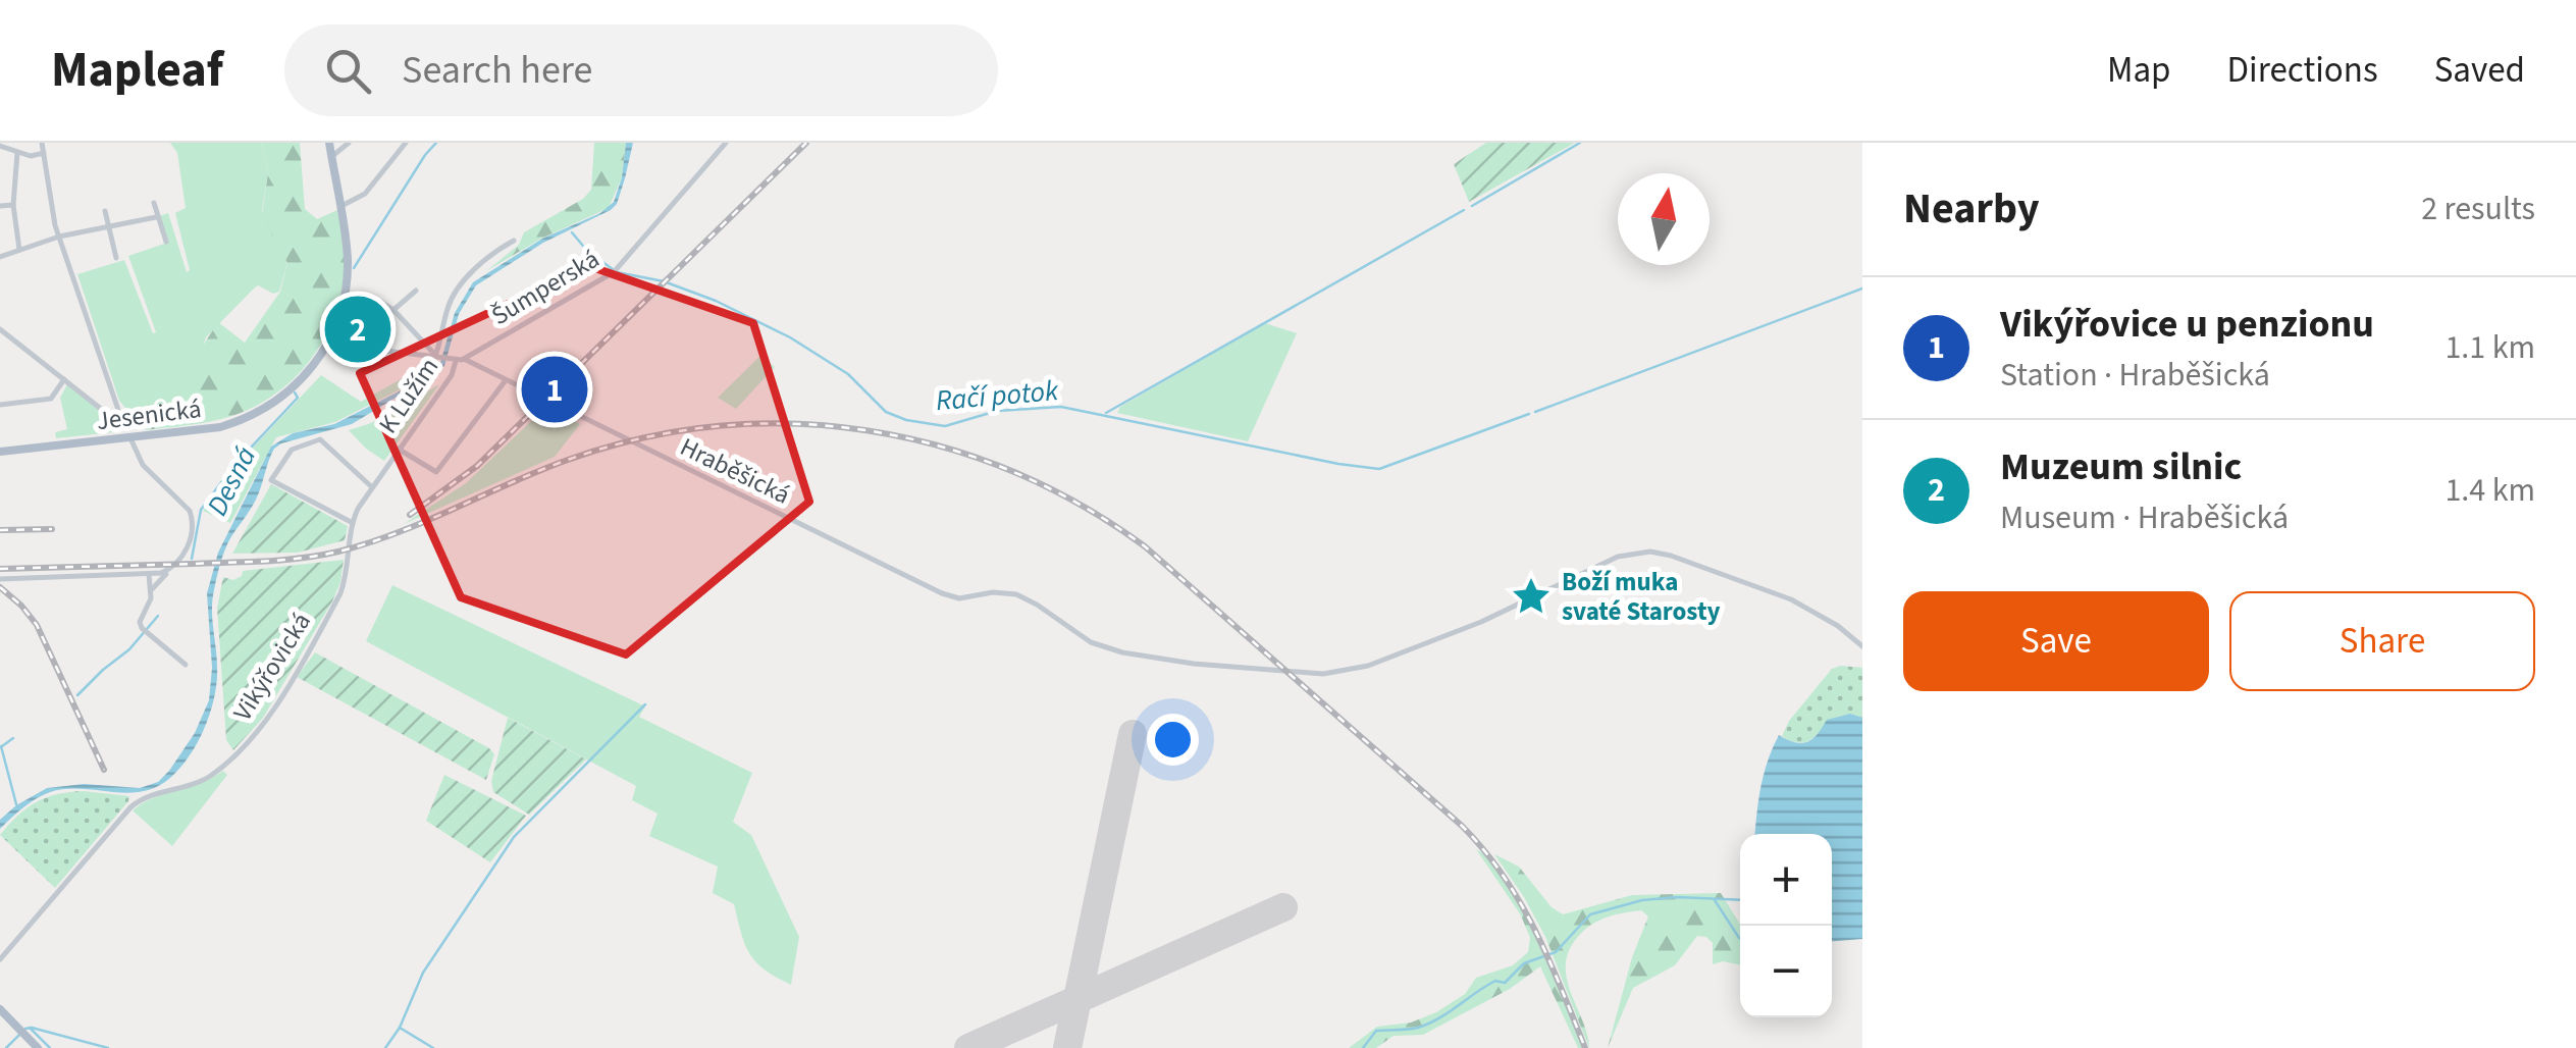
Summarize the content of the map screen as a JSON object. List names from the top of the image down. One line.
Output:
{"streets":{"main road":["Jesenická"],"street":["Šumperská","K Lužím","Hraběšická","Vikýřovická"]},"crossings":[["Šumperská","K Lužím"],["Šumperská","Hraběšická"],["K Lužím","Hraběšická"],["K Lužím","Vikýřovická"],["Jesenická","Hraběšická"]],"water":["Račí potok","Desná"],"places":{"place":["Boží muka svaté Starosty"]},"north":"top","page":{"header":"Mapleaf","search":"Search here","nav":["Map","Directions","Saved"],"heading":["Nearby","2 results"],"list":[{"mark":"1","name":"Vikýřovice u penzionu","note":"Station · Hraběšická","value":"1.1 km"},{"mark":"2","name":"Muzeum silnic","note":"Museum · Hraběšická","value":"1.4 km"}],"pins":["2","1"],"buttons":["Save","Share"],"map_buttons":["+","−"]}}
